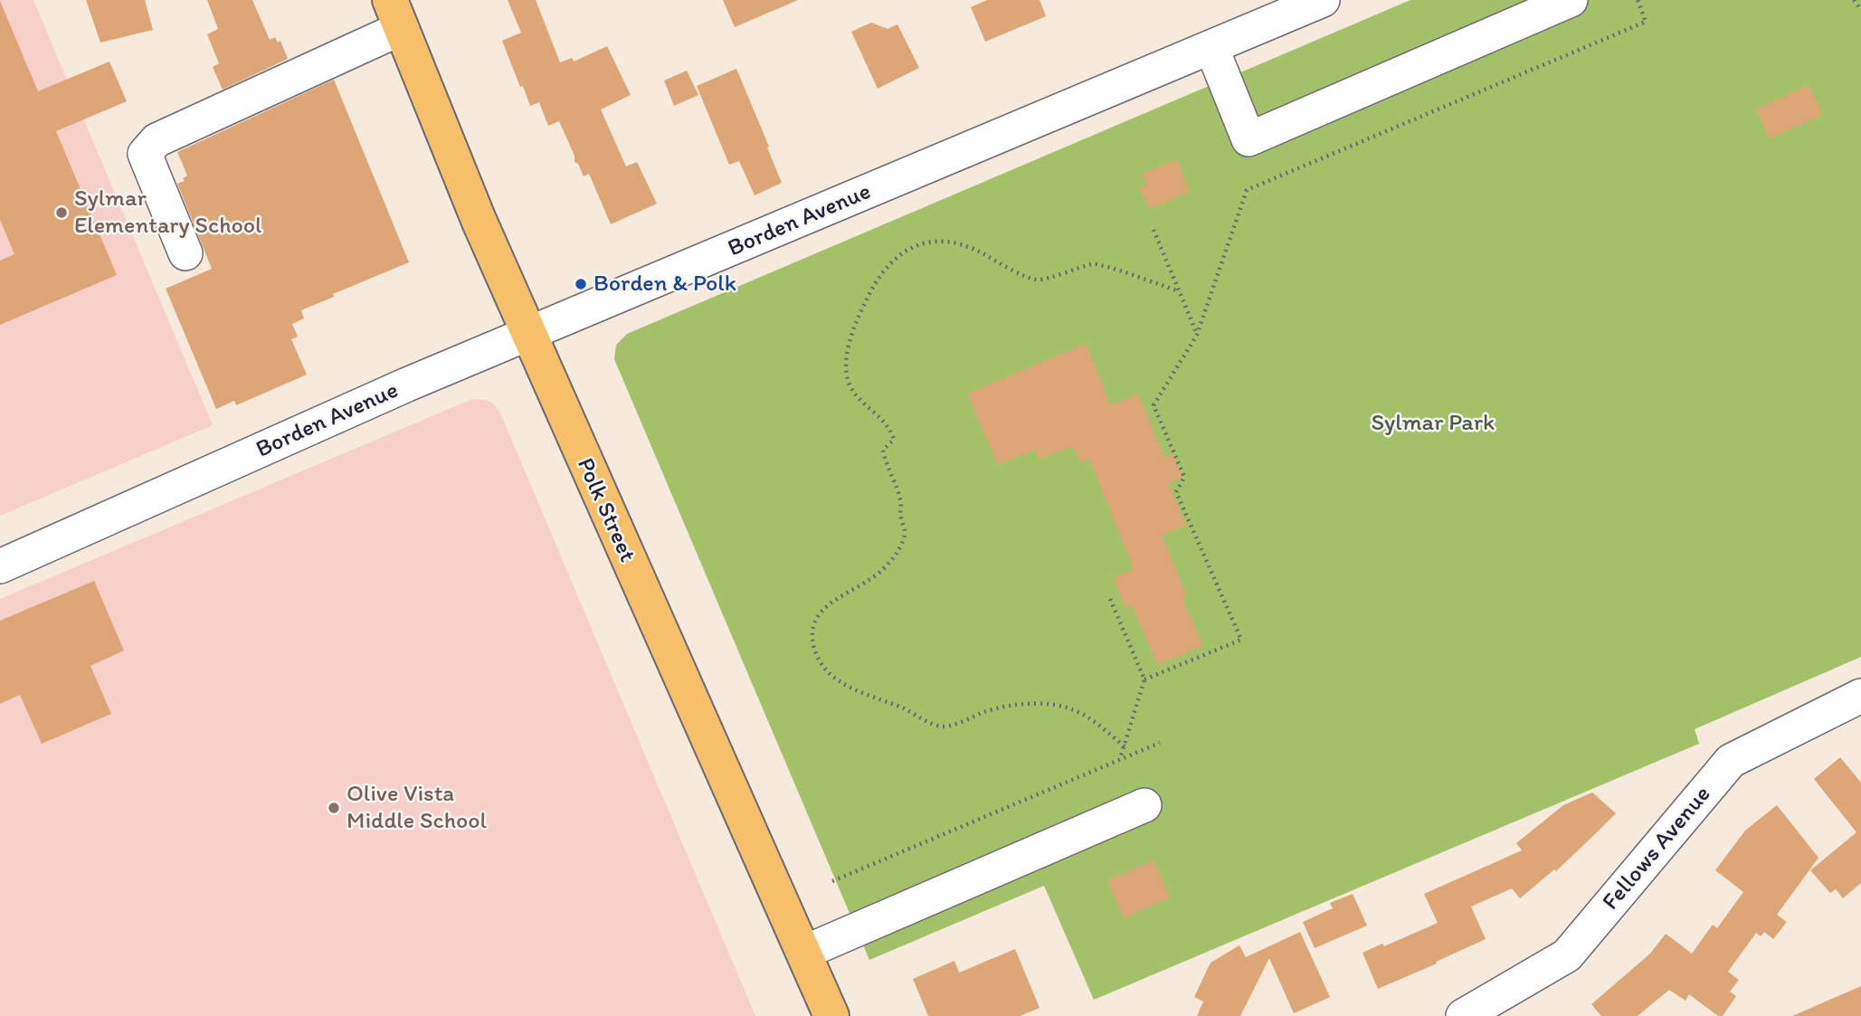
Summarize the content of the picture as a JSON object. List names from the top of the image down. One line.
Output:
{"streets":{"main road":["Polk Street"],"street":["Borden Avenue","Fellows Avenue"]},"crossings":[["Borden Avenue","Polk Street"]],"parks":["Sylmar Park"],"places":["Sylmar Elementary School","Borden & Polk","Olive Vista Middle School"]}
